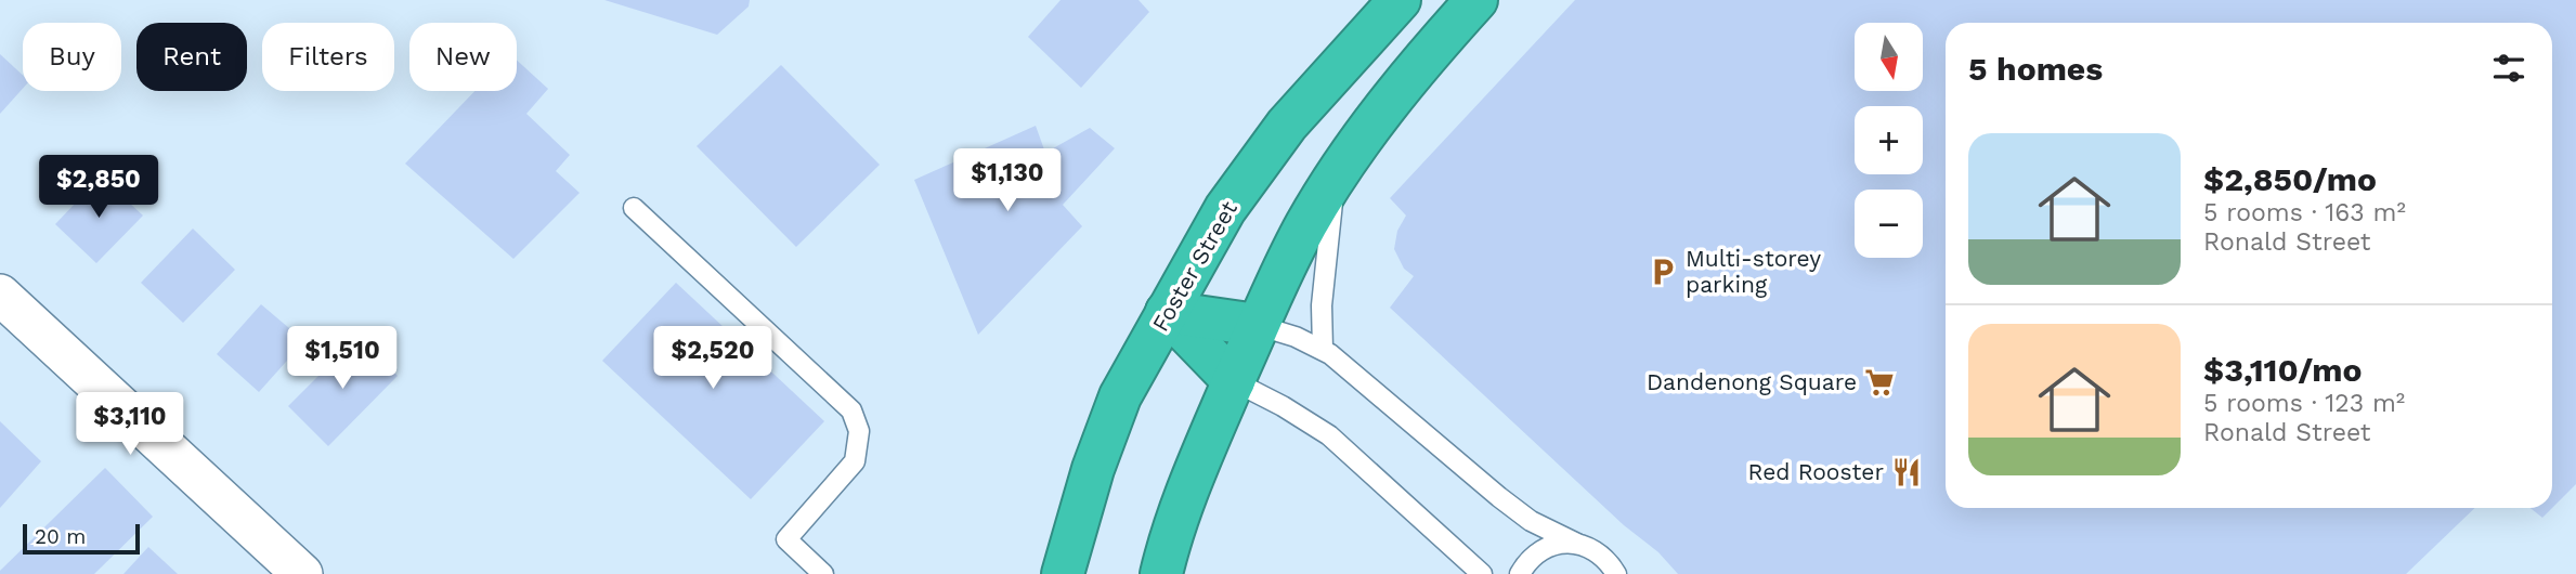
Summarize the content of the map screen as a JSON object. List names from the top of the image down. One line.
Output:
{"streets":{"highway":["Foster Street"]},"places":{"parking":["Multi-storey parking"],"supermarket":["Dandenong Square"],"restaurant":["Red Rooster"]},"scale_bar":"20 m","north":"bottom","page":{"map_buttons":["+","−"],"chip":["Buy","Rent","Filters","New"],"heading":"5 homes","list":[{"name":"$2,850/mo","note":"5 rooms · 163 m² · Ronald Street"},{"name":"$3,110/mo","note":"5 rooms · 123 m² · Ronald Street"}],"price":["$1,130","$2,850","$1,510","$2,520","$3,110"],"scale":"20 m"}}
